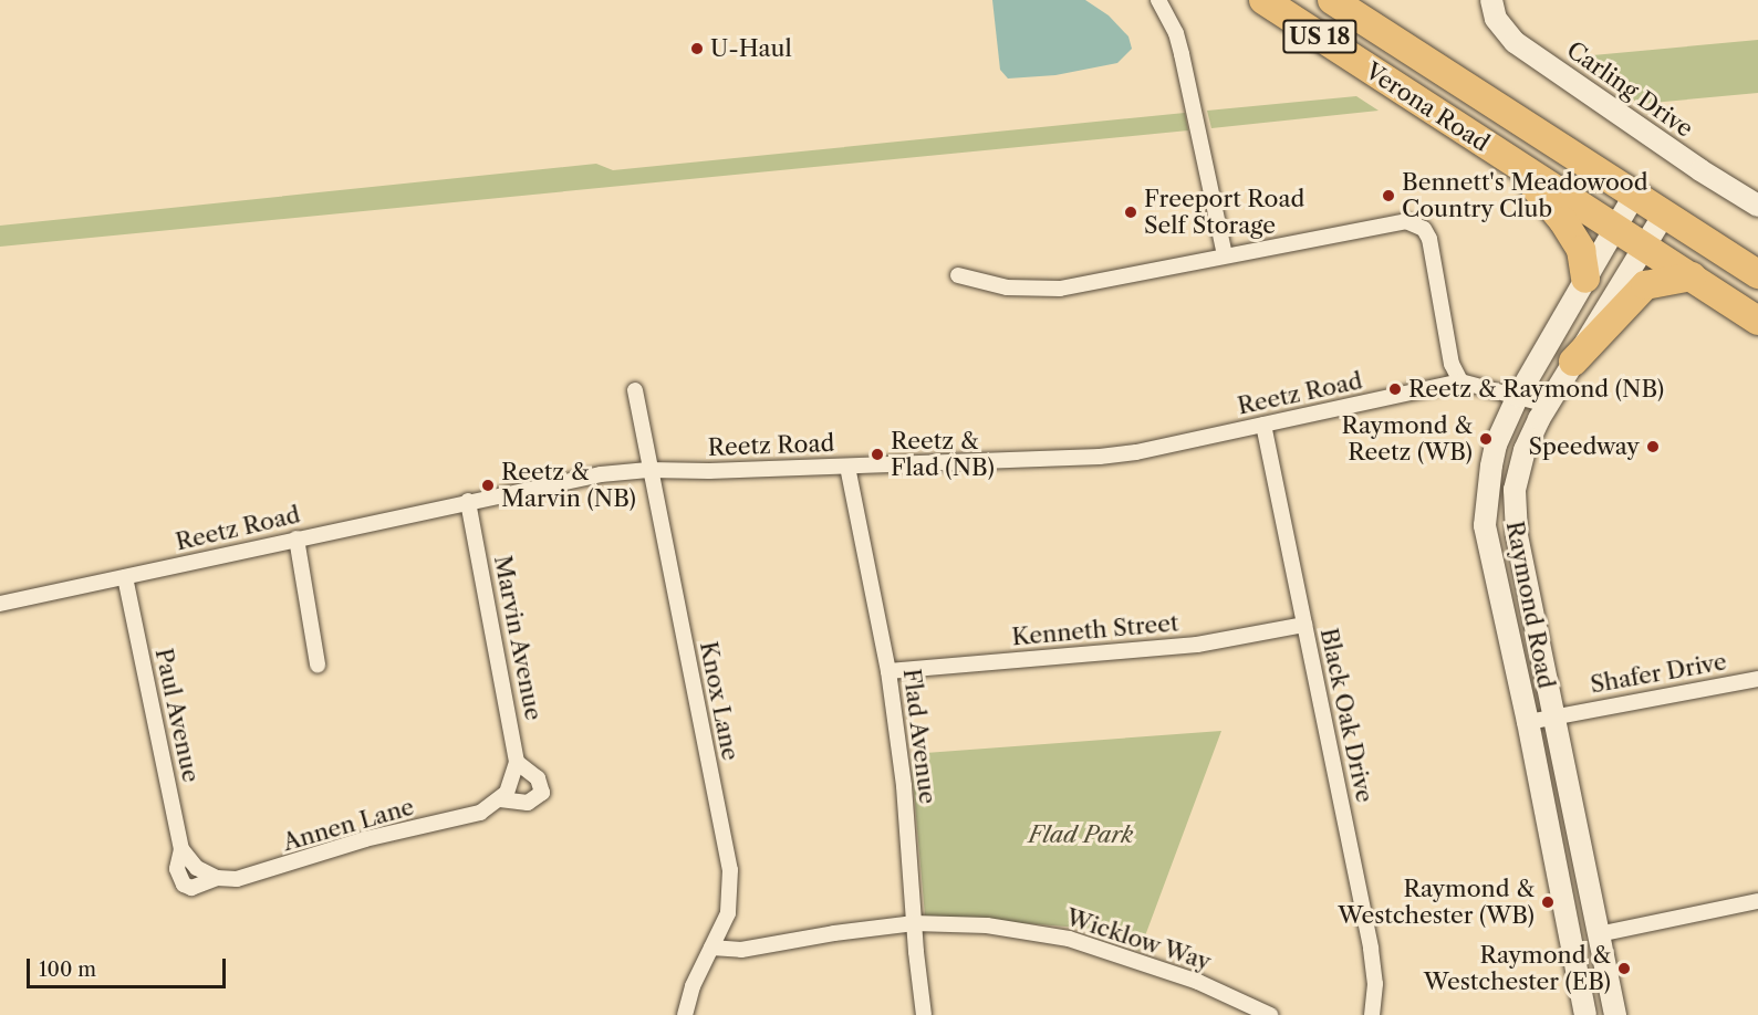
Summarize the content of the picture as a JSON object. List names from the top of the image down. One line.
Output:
{"streets":{"highway":["US 18","Verona Road"],"main road":["Carling Drive","Raymond Road"],"street":["Reetz Road","Kenneth Street","Marvin Avenue","Shafer Drive","Knox Lane","Paul Avenue","Black Oak Drive","Flad Avenue","Annen Lane","Wicklow Way"]},"crossings":[["Verona Road","Raymond Road"],["Reetz Road","Raymond Road"],["Reetz Road","Marvin Avenue"],["Reetz Road","Knox Lane"],["Reetz Road","Paul Avenue"],["Reetz Road","Black Oak Drive"],["Reetz Road","Flad Avenue"],["Raymond Road","Shafer Drive"],["Kenneth Street","Black Oak Drive"],["Kenneth Street","Flad Avenue"],["Marvin Avenue","Annen Lane"],["Knox Lane","Wicklow Way"],["Paul Avenue","Annen Lane"],["Flad Avenue","Wicklow Way"]],"parks":["Flad Park"],"places":["U-Haul","Bennett's Meadowood Country Club","Freeport Road Self Storage","Reetz & Raymond (NB)","Raymond & Reetz (WB)","Speedway","Reetz & Flad (NB)","Reetz & Marvin (NB)","Raymond & Westchester (WB)","Raymond & Westchester (EB)"],"scale_bar":"100 m"}
